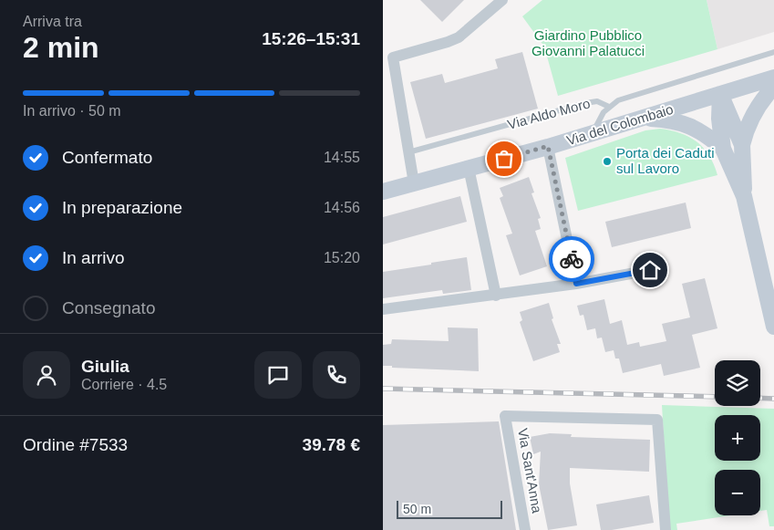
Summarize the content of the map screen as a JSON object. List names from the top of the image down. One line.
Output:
{"streets":{"main road":["Via del Colombaio"],"street":["Via Sant'Anna"],"lane":["Via Aldo Moro"]},"crossings":[["Via Aldo Moro","Via del Colombaio"]],"parks":["Giardino Pubblico Giovanni Palatucci"],"places":["Porta dei Caduti sul Lavoro"],"scale_bar":"50 m","page":{"heading":["2 min","Arriva tra","15:26–15:31"],"panel":["Giulia","Corriere · 4.5","Ordine #7533","39.78 €"],"bar":"In arrivo · 50 m","list":[["Confermato","14:55"],["In preparazione","14:56"],["In arrivo","15:20"],"Consegnato"],"map_buttons":["+","−"],"scale":"50 m"}}
